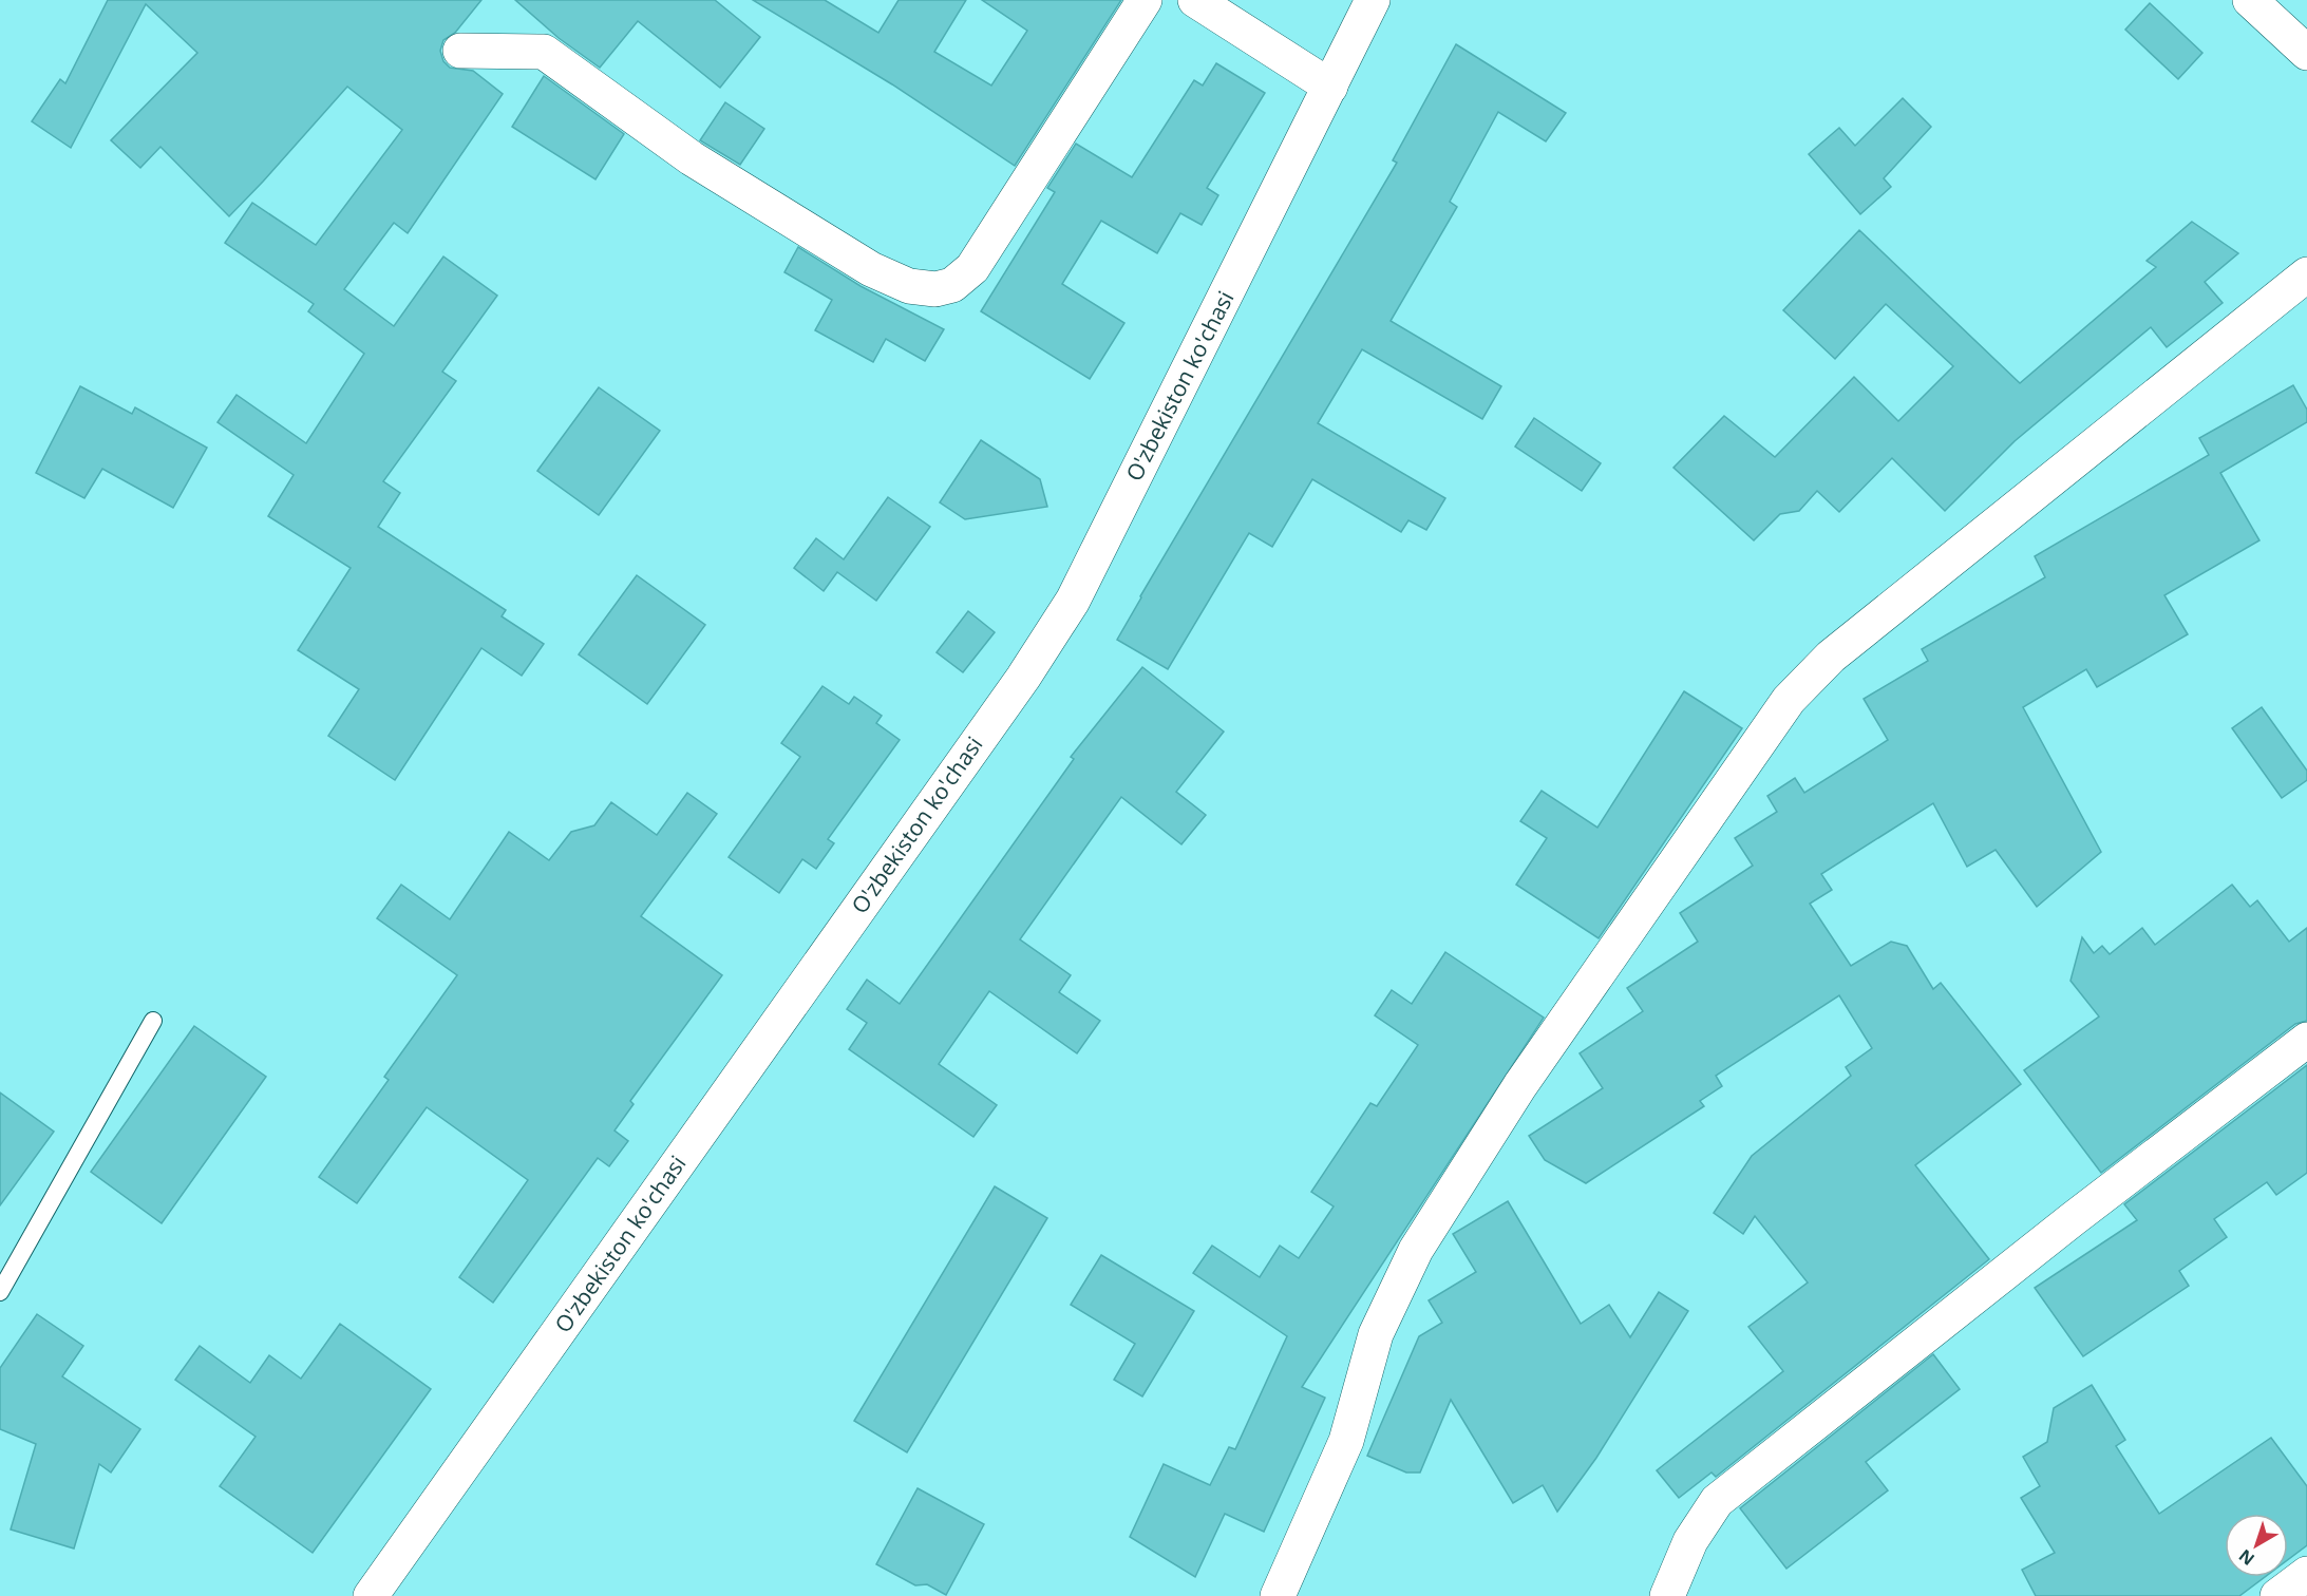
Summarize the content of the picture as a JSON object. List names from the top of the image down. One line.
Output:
{"streets":{"street":["O'zbekiston ko'chasi"]},"north":"bottom left"}
